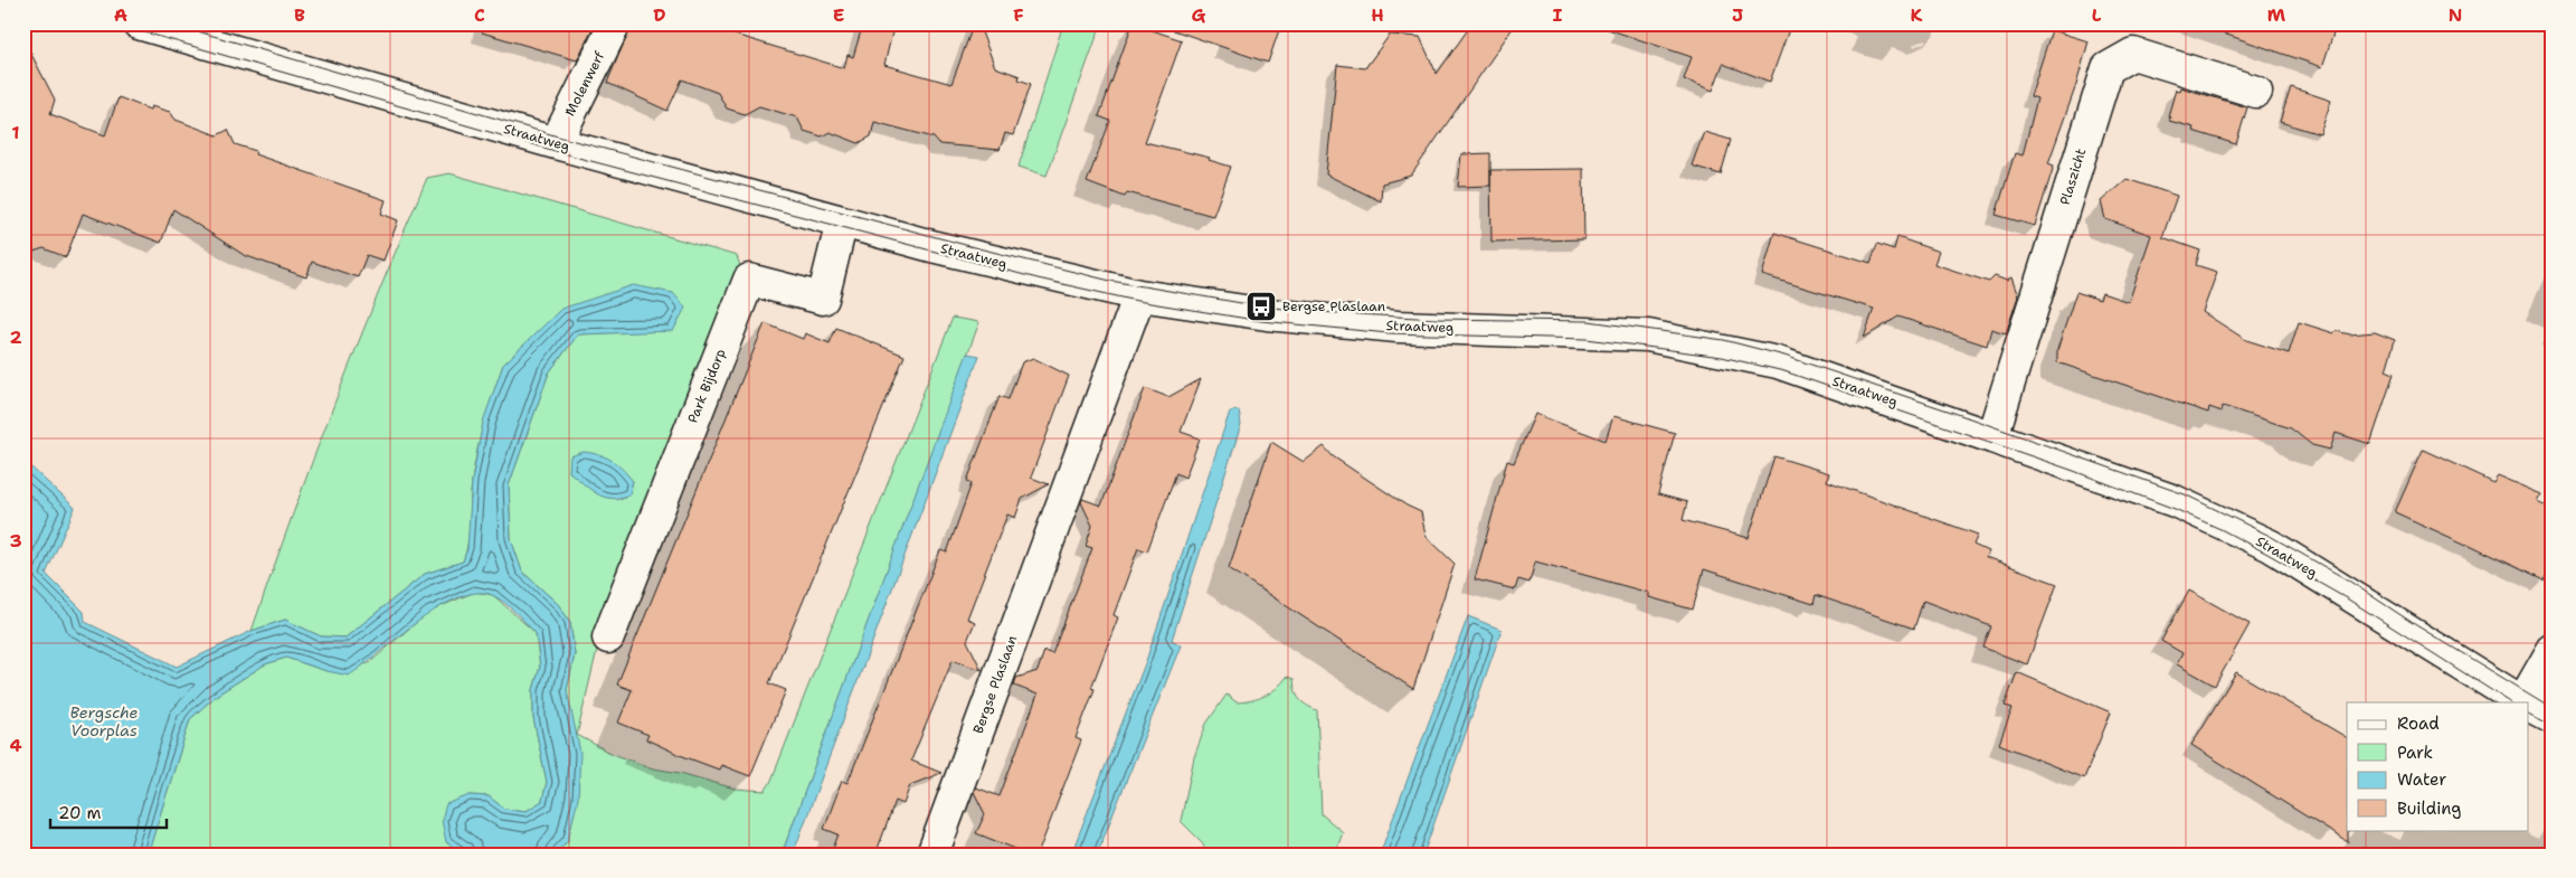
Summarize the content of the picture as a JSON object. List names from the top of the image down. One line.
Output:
{"streets":{"street":["Molenwerf","Straatweg","Plaszicht","Park Bijdorp","Bergse Plaslaan"]},"crossings":[["Molenwerf","Straatweg"],["Straatweg","Plaszicht"],["Straatweg","Park Bijdorp"],["Straatweg","Bergse Plaslaan"]],"water":["Bergsche Voorplas"],"places":{"bus stop":["Bergse Plaslaan"]},"legend":["Road","Park","Water","Building"],"scale_bar":"20 m","grid":{"columns":["A","B","C","D","E","F","G","H","I","J","K","L","M","N"],"rows":["1","2","3","4"]}}
